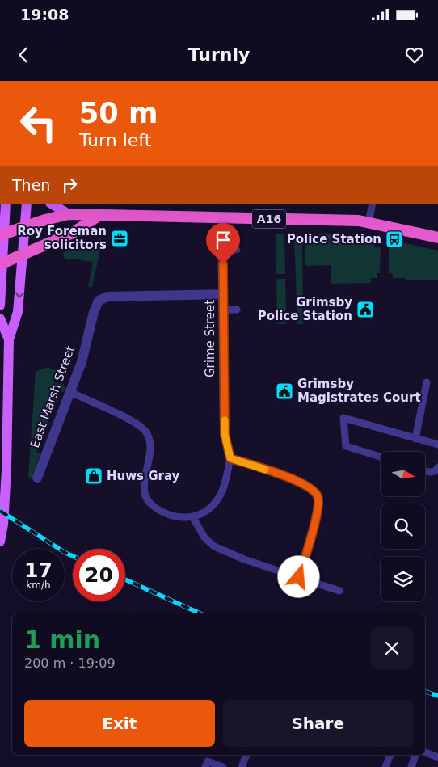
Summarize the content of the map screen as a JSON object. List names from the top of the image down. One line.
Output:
{"streets":{"highway":["A16"],"street":["Grime Street","East Marsh Street"]},"crossings":[["A16","Grime Street"],["Grime Street","East Marsh Street"]],"places":{"office":["Roy Foreman solicitors"],"bus stop":["Police Station"],"public building":["Grimsby Police Station","Grimsby Magistrates Court"],"shop":["Huws Gray"]},"north":"right","page":{"status":"19:08","header":"Turnly","turn":["50 m","Turn left"],"then":"Then","speed":"17 km/h","limit":"20","heading":["1 min","200 m · 19:09"],"buttons":["Exit","Share"]}}
